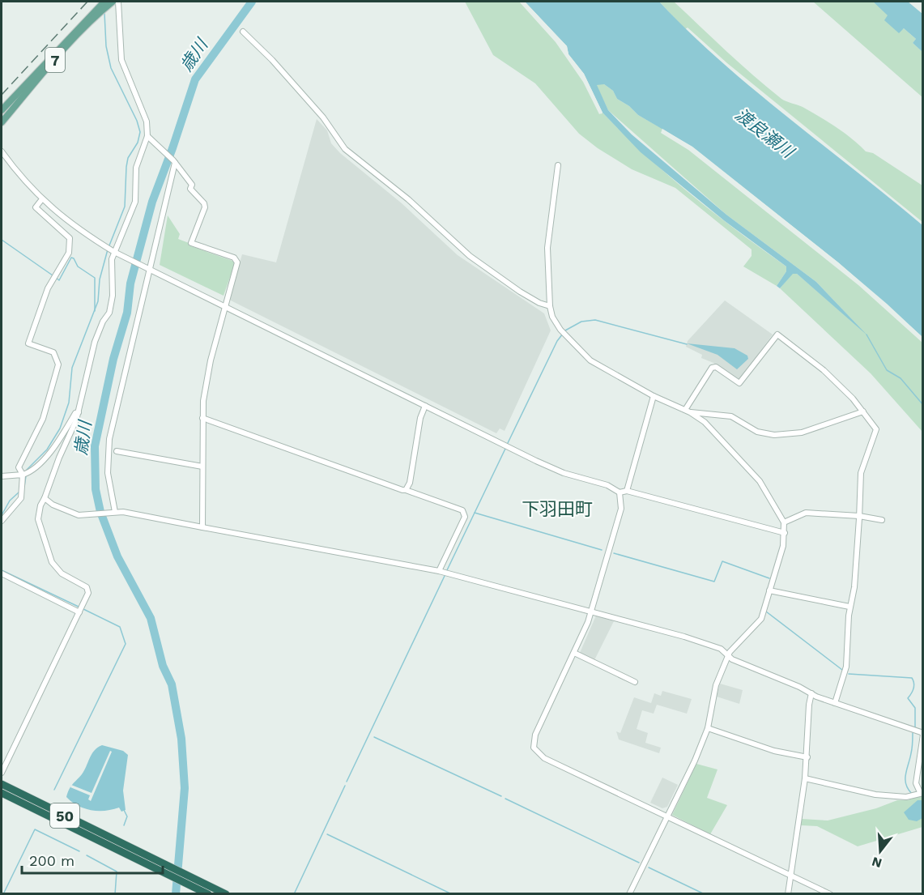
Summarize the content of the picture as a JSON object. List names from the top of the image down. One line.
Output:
{"streets":{"highway":["50"],"main road":["7"]},"districts":["下羽田町"],"water":["歳川","渡良瀬川"],"scale_bar":"200 m","north":"bottom"}
